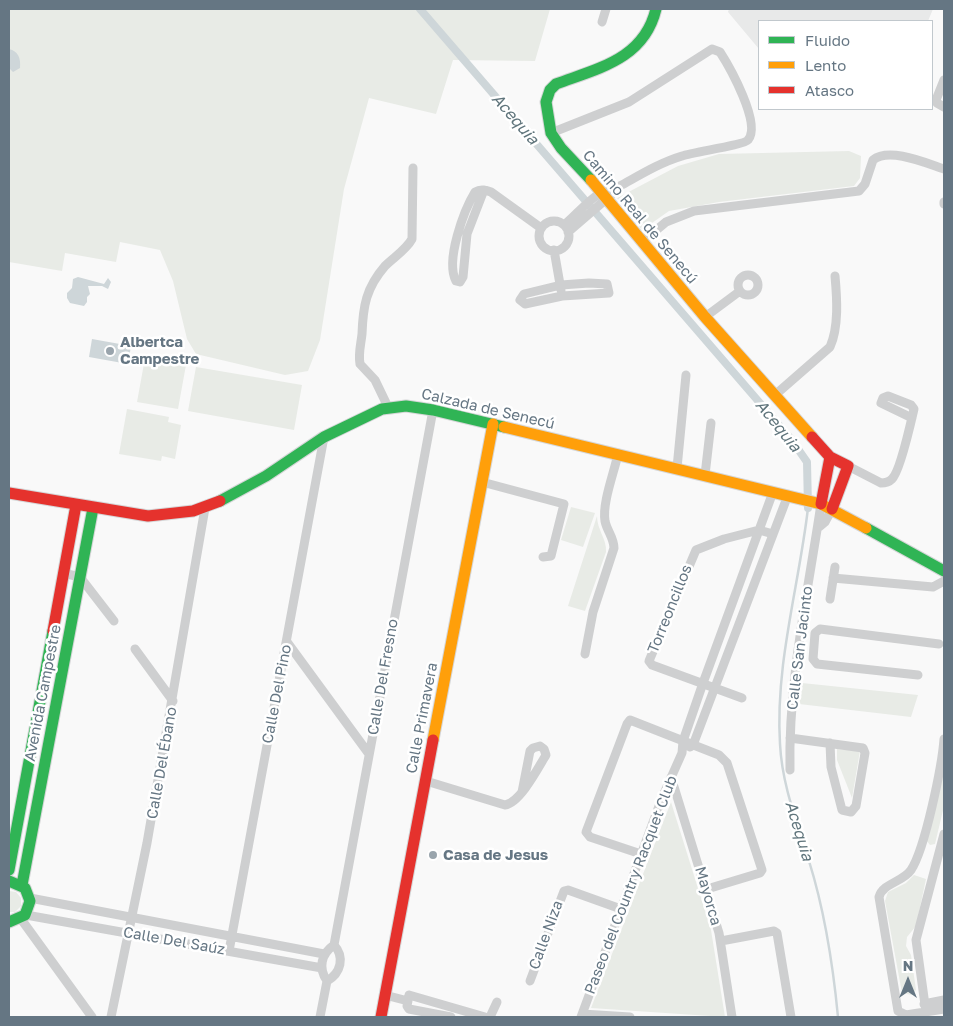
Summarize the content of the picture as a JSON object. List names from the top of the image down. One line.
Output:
{"streets":{"street":["Camino Real de Senecú","Calzada de Senecú","Torreoncillos","Calle San Jacinto","Calle Del Fresno","Avenida Campestre","Calle Del Pino","Calle Primavera","Calle Del Ébano","Paseo del Country Racquet Club","Mayorca","Calle Niza","Calle Del Saúz"]},"crossings":[["Calzada de Senecú","Calle San Jacinto"],["Calzada de Senecú","Calle Del Fresno"],["Calzada de Senecú","Avenida Campestre"],["Calzada de Senecú","Calle Del Pino"],["Calzada de Senecú","Calle Primavera"],["Calzada de Senecú","Calle Del Ébano"],["Calzada de Senecú","Paseo del Country Racquet Club"],["Torreoncillos","Paseo del Country Racquet Club"],["Calle Del Pino","Calle Del Saúz"],["Calle Del Ébano","Calle Del Saúz"],["Paseo del Country Racquet Club","Mayorca"],["Paseo del Country Racquet Club","Calle Niza"]],"water":["Acequia"],"places":["Albertca Campestre","Casa de Jesus"],"legend":["Fluido","Lento","Atasco"],"north":"top"}
